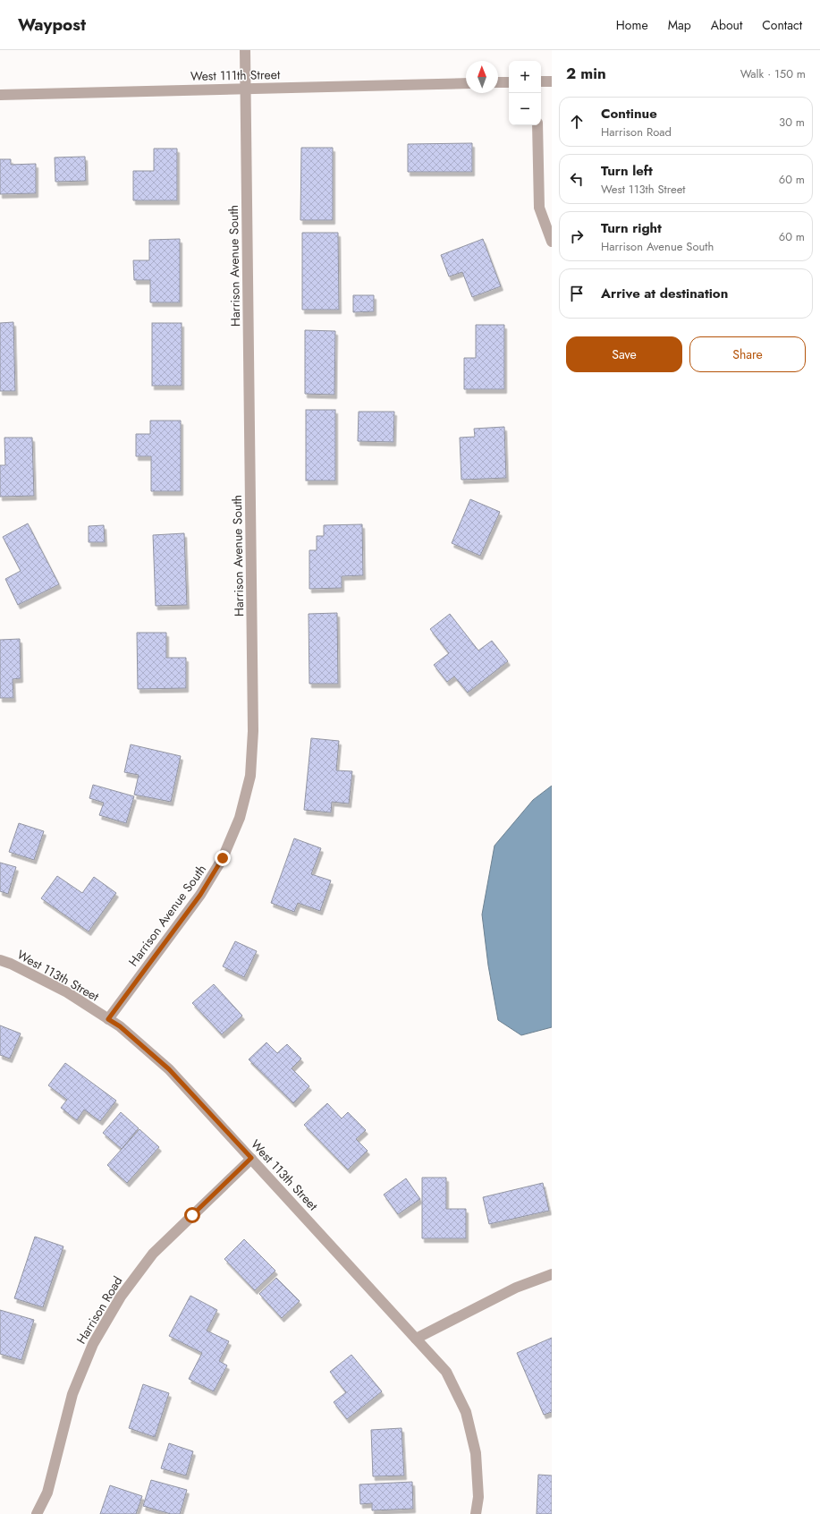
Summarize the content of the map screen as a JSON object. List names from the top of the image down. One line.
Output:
{"streets":{"street":["West 111th Street","Harrison Avenue South","West 113th Street","Harrison Road"]},"crossings":[["West 111th Street","Harrison Avenue South"],["Harrison Avenue South","West 113th Street"],["West 113th Street","Harrison Road"]],"north":"top","page":{"header":"Waypost","nav":["Home","Map","About","Contact"],"heading":["2 min","Walk · 150 m"],"map_buttons":["+","−"],"list":[["Continue","Harrison Road","30 m"],["Turn left","West 113th Street","60 m"],["Turn right","Harrison Avenue South","60 m"],"Arrive at destination"],"buttons":["Save","Share"]}}
